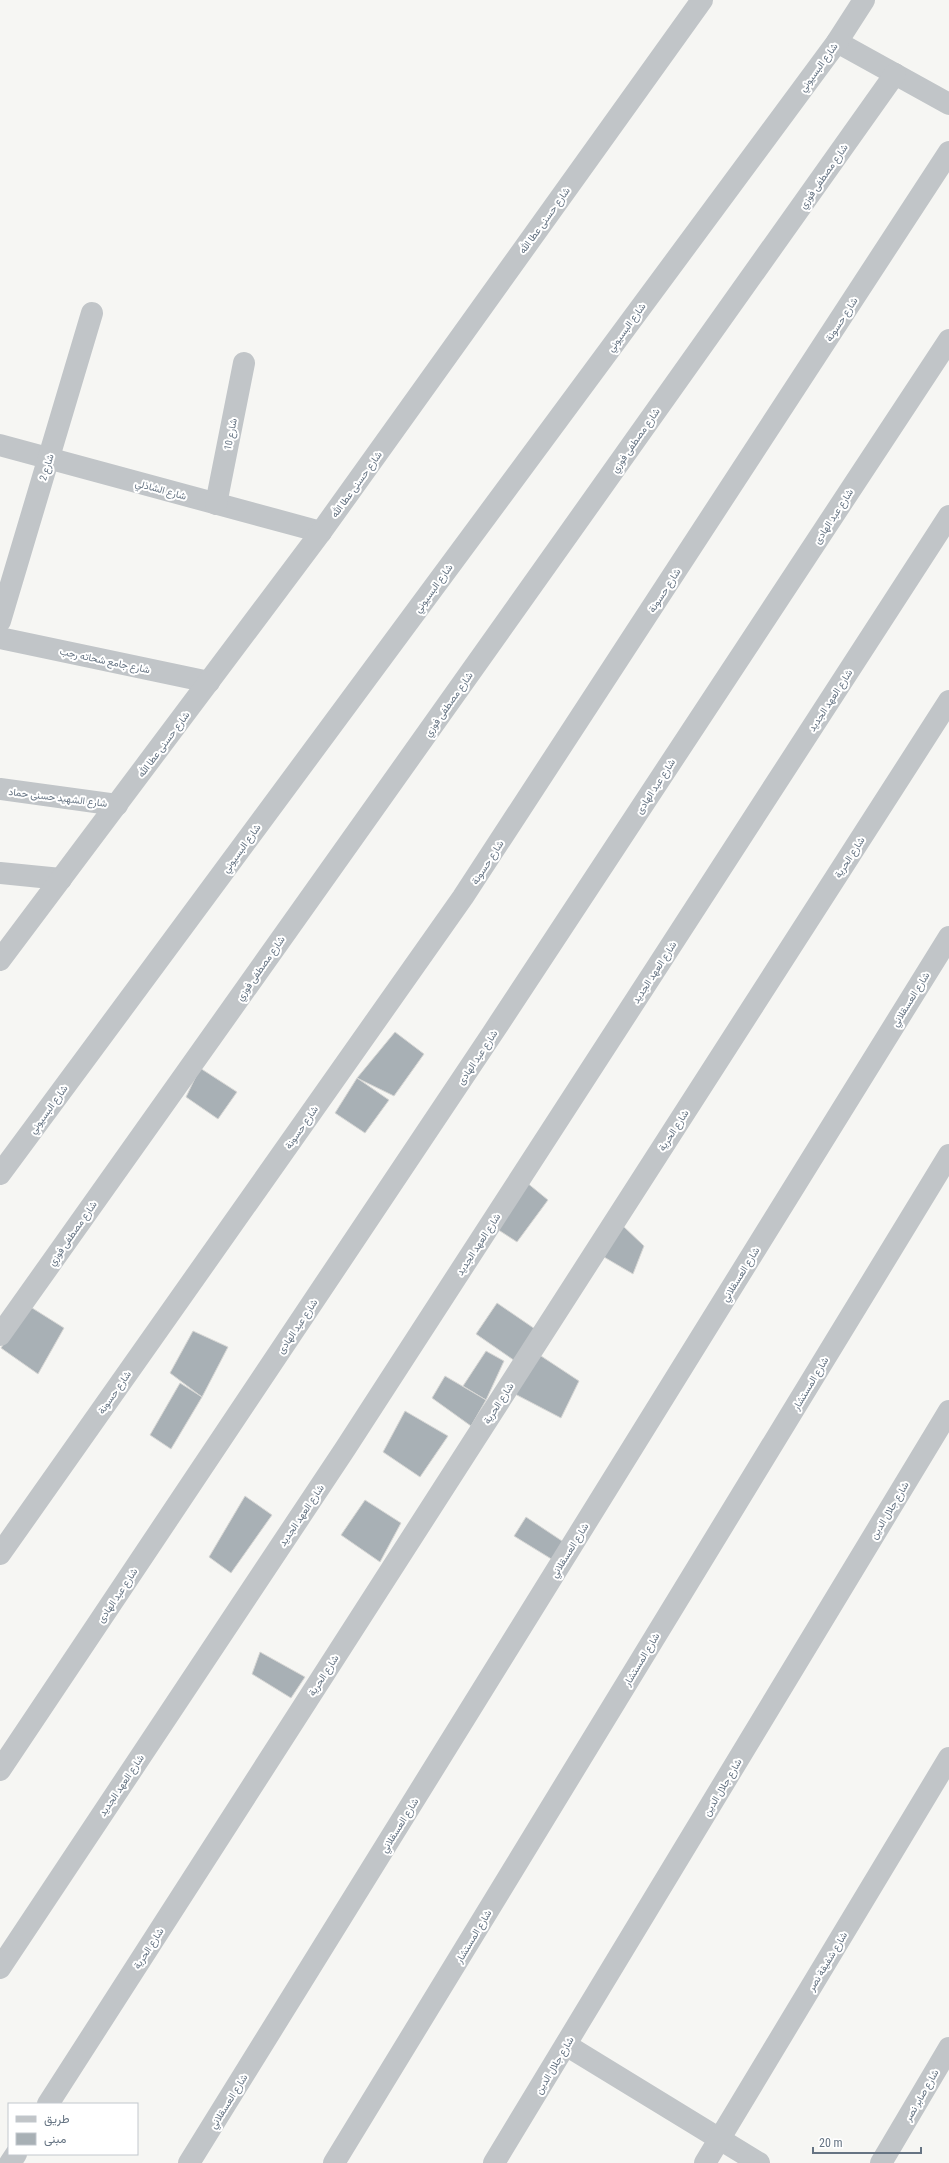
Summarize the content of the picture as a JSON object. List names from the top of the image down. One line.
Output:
{"streets":{"street":["شارع البسيوني","شارع مصطفى فوزي","شارع حسنى عطا الله","شارع حسونة","شارع 10","شارع 2","شارع الشاذلي","شارع عبد الهادى","شارع جامع شحاته رجب","شارع العهد الجديد","شارع الشهيد حسنى حماد","شارع الحرية","شارع العسقلاني","شارع المستشار","شارع جلال الدين","شارع شفيقة نصر","شارع صابر نصر"]},"crossings":[["شارع حسنى عطا الله","شارع الشاذلي"],["شارع حسنى عطا الله","شارع جامع شحاته رجب"],["شارع حسنى عطا الله","شارع الشهيد حسنى حماد"],["شارع 10","شارع الشاذلي"],["شارع 2","شارع الشاذلي"]],"legend":["طريق","مبنى"],"scale_bar":"20 m"}
